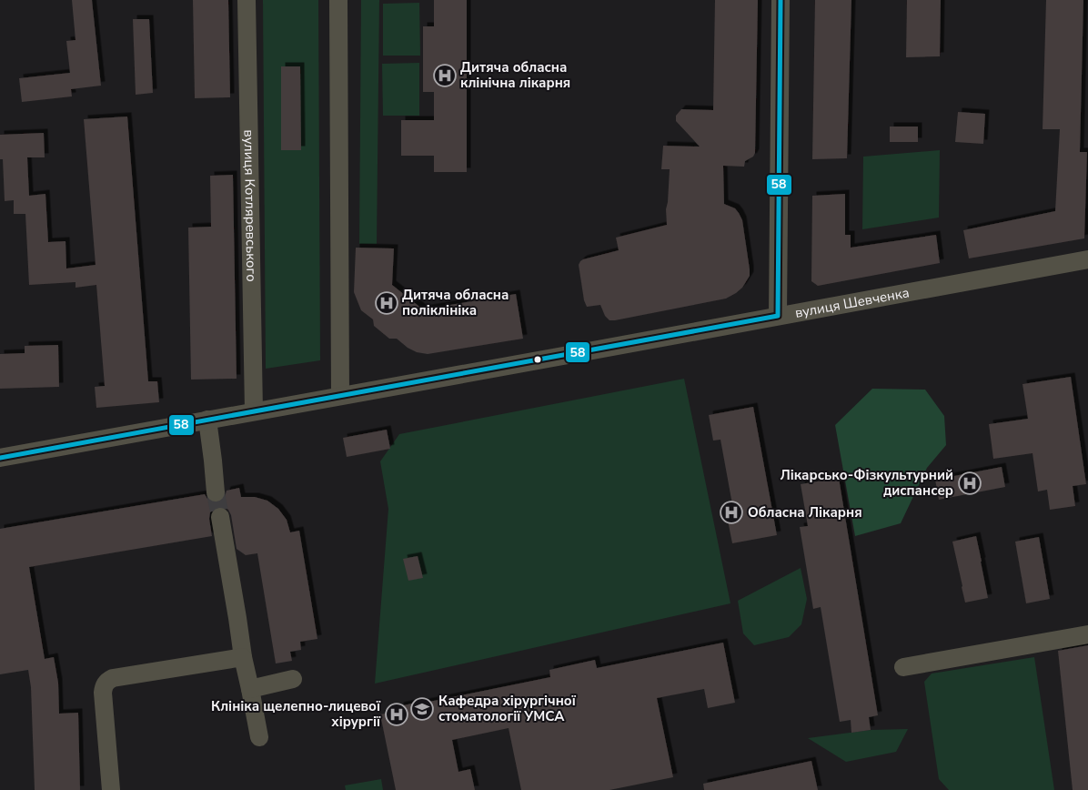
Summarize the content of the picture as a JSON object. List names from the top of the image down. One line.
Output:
{"streets":{"street":["вулиця Котляревського","вулиця Шевченка"]},"crossings":[["вулиця Котляревського","вулиця Шевченка"]],"places":{"hospital":["Дитяча обласна клінічна лікарня","Дитяча обласна поліклініка","Лікарсько-Фізкультурний диспансер","Обласна Лікарня","Клініка щелепно-лицевої хірургії"],"school or university":["Кафедра хірургічної стоматології УМСА"]},"lines":["transit line 58"]}
